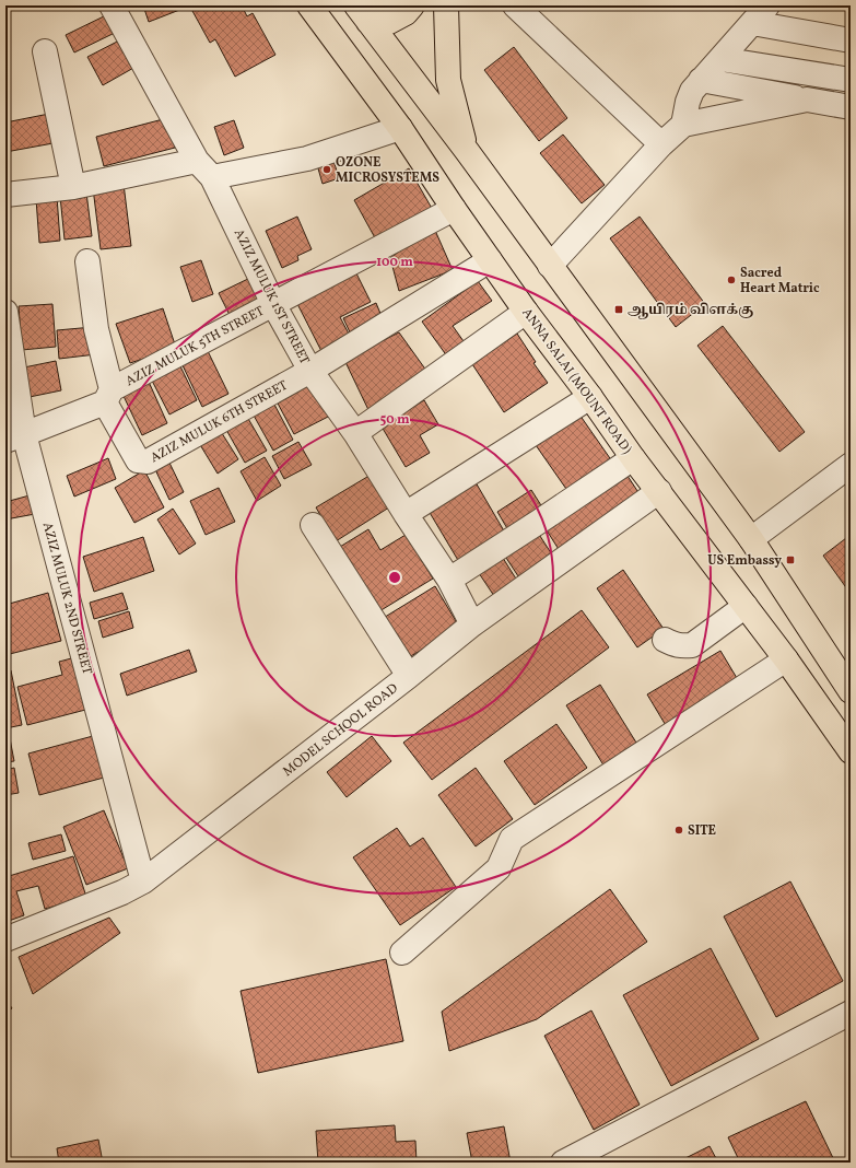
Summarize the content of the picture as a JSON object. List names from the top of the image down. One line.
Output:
{"streets":{"main road":["ANNA SALAI (MOUNT ROAD)"],"street":["AZIZ MULUK 1ST STREET","AZIZ MULUK 5TH STREET","AZIZ MULUK 6TH STREET","AZIZ MULUK 2ND STREET","MODEL SCHOOL ROAD"]},"crossings":[["AZIZ MULUK 1ST STREET","AZIZ MULUK 5TH STREET"],["AZIZ MULUK 1ST STREET","AZIZ MULUK 6TH STREET"],["AZIZ MULUK 1ST STREET","MODEL SCHOOL ROAD"],["AZIZ MULUK 5TH STREET","ANNA SALAI (MOUNT ROAD)"],["AZIZ MULUK 5TH STREET","AZIZ MULUK 6TH STREET"],["AZIZ MULUK 5TH STREET","AZIZ MULUK 2ND STREET"],["ANNA SALAI (MOUNT ROAD)","MODEL SCHOOL ROAD"],["AZIZ MULUK 2ND STREET","MODEL SCHOOL ROAD"]],"places":{"other":["OZONE MICROSYSTEMS","Sacred Heart Matric","SITE"],"transit":["ஆயிரம் விளக்கு","US Embassy"]},"rings":["100 m","50 m"]}
